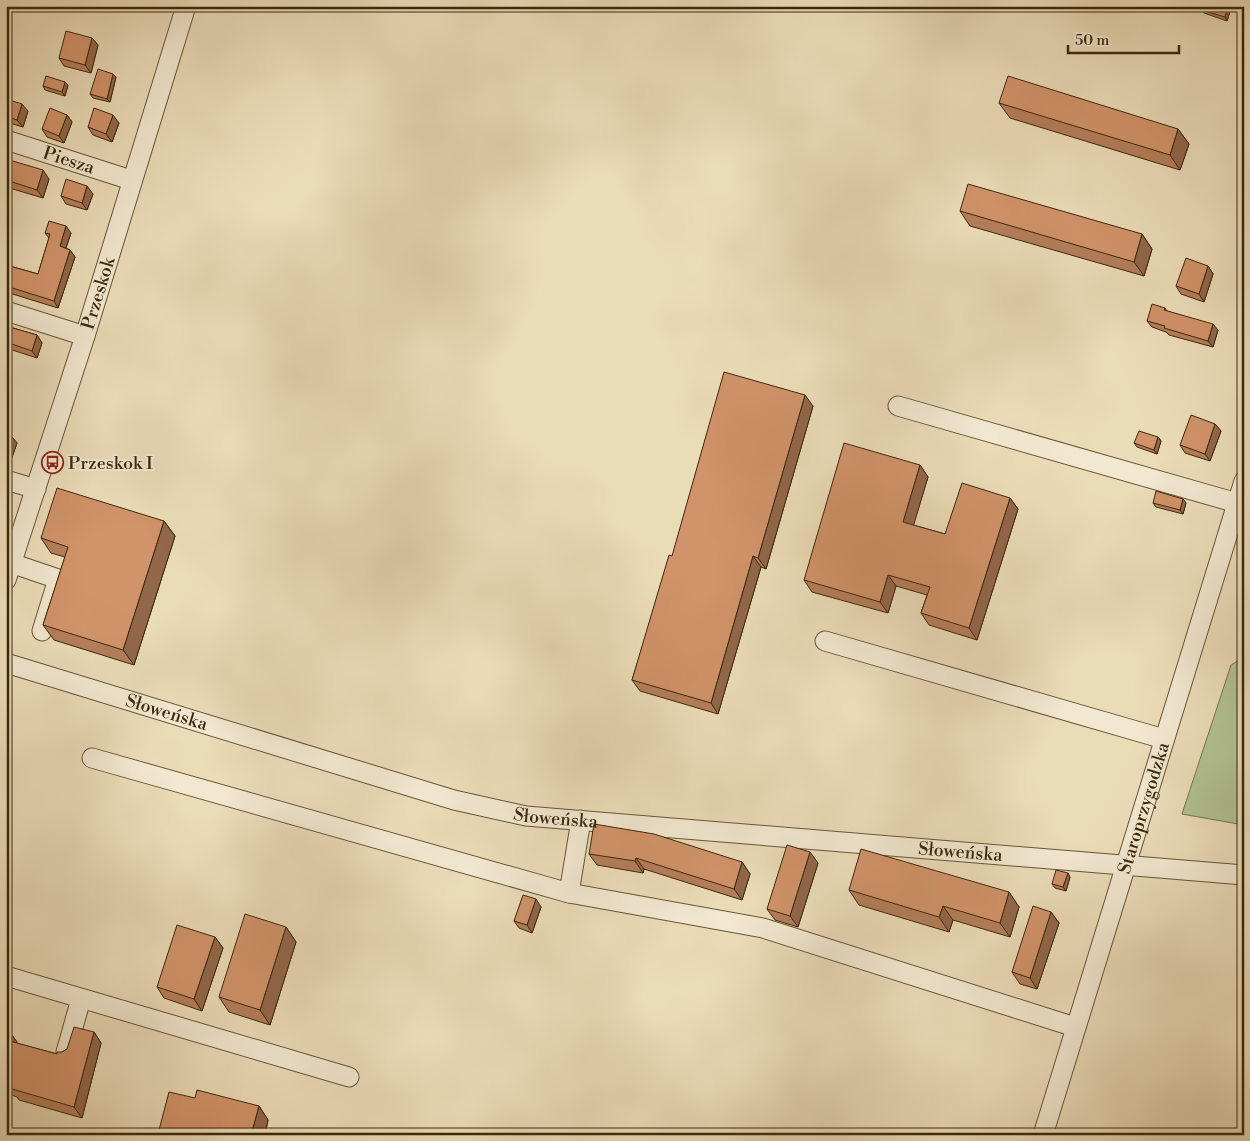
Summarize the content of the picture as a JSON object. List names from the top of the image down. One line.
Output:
{"streets":{"street":["Piesza","Przeskok","Słoweńska","Staroprzygodzka"]},"crossings":[["Piesza","Przeskok"],["Słoweńska","Staroprzygodzka"]],"places":{"bus stop":["Przeskok I"]},"scale_bar":"50 m"}
